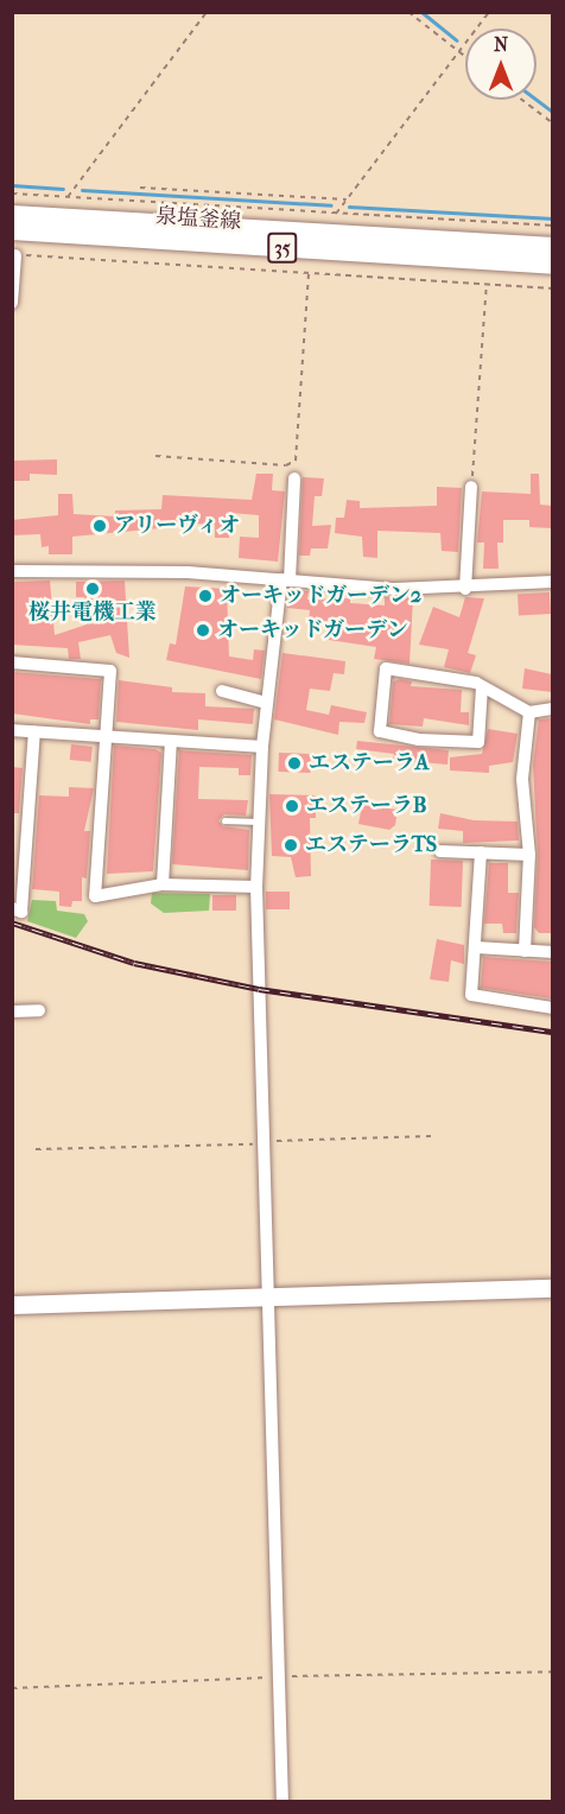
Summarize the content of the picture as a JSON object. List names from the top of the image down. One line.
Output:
{"streets":{"main road":["泉塩釜線","35"]},"places":["アリーヴィオ","桜井電機工業","オーキッドガーデン2","オーキッドガーデン","エステーラA","エステーラB","エステーラTS"],"north":"top"}
